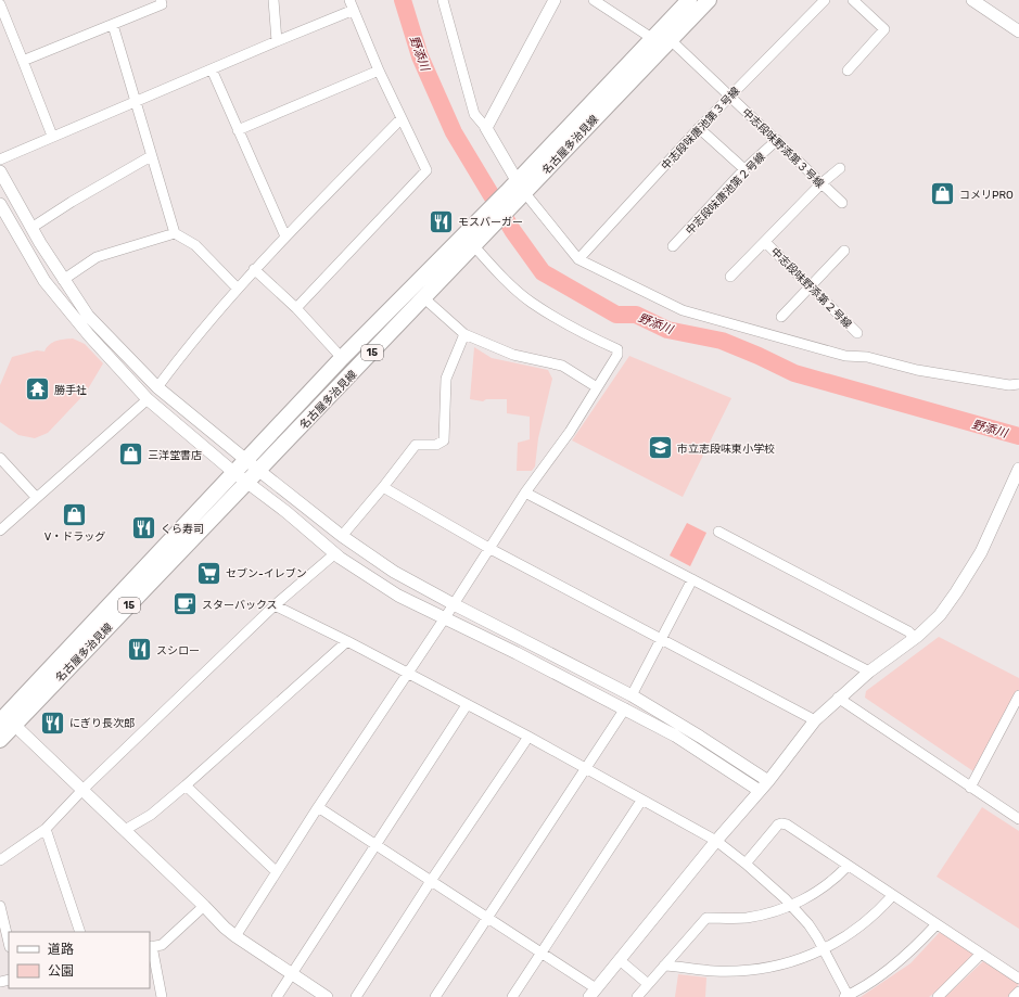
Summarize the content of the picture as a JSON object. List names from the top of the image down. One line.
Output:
{"streets":{"main road":["名古屋多治見線","15"],"street":["中志段味唐池第３号線","中志段味野添第３号線","中志段味唐池第２号線","中志段味野添第２号線"]},"crossings":[["中志段味唐池第３号線","中志段味野添第３号線"],["名古屋多治見線","中志段味野添第３号線"],["中志段味野添第３号線","中志段味唐池第２号線"]],"water":["野添川"],"places":{"shop":["コメリPRO","三洋堂書店","V・ドラッグ"],"restaurant":["モスバーガー","くら寿司","スシロー","にぎり長次郎"],"temple":["勝手社"],"school or university":["市立志段味東小学校"],"supermarket":["セブン-イレブン"],"cafe":["スターバックス"]},"legend":["道路","公園"]}
